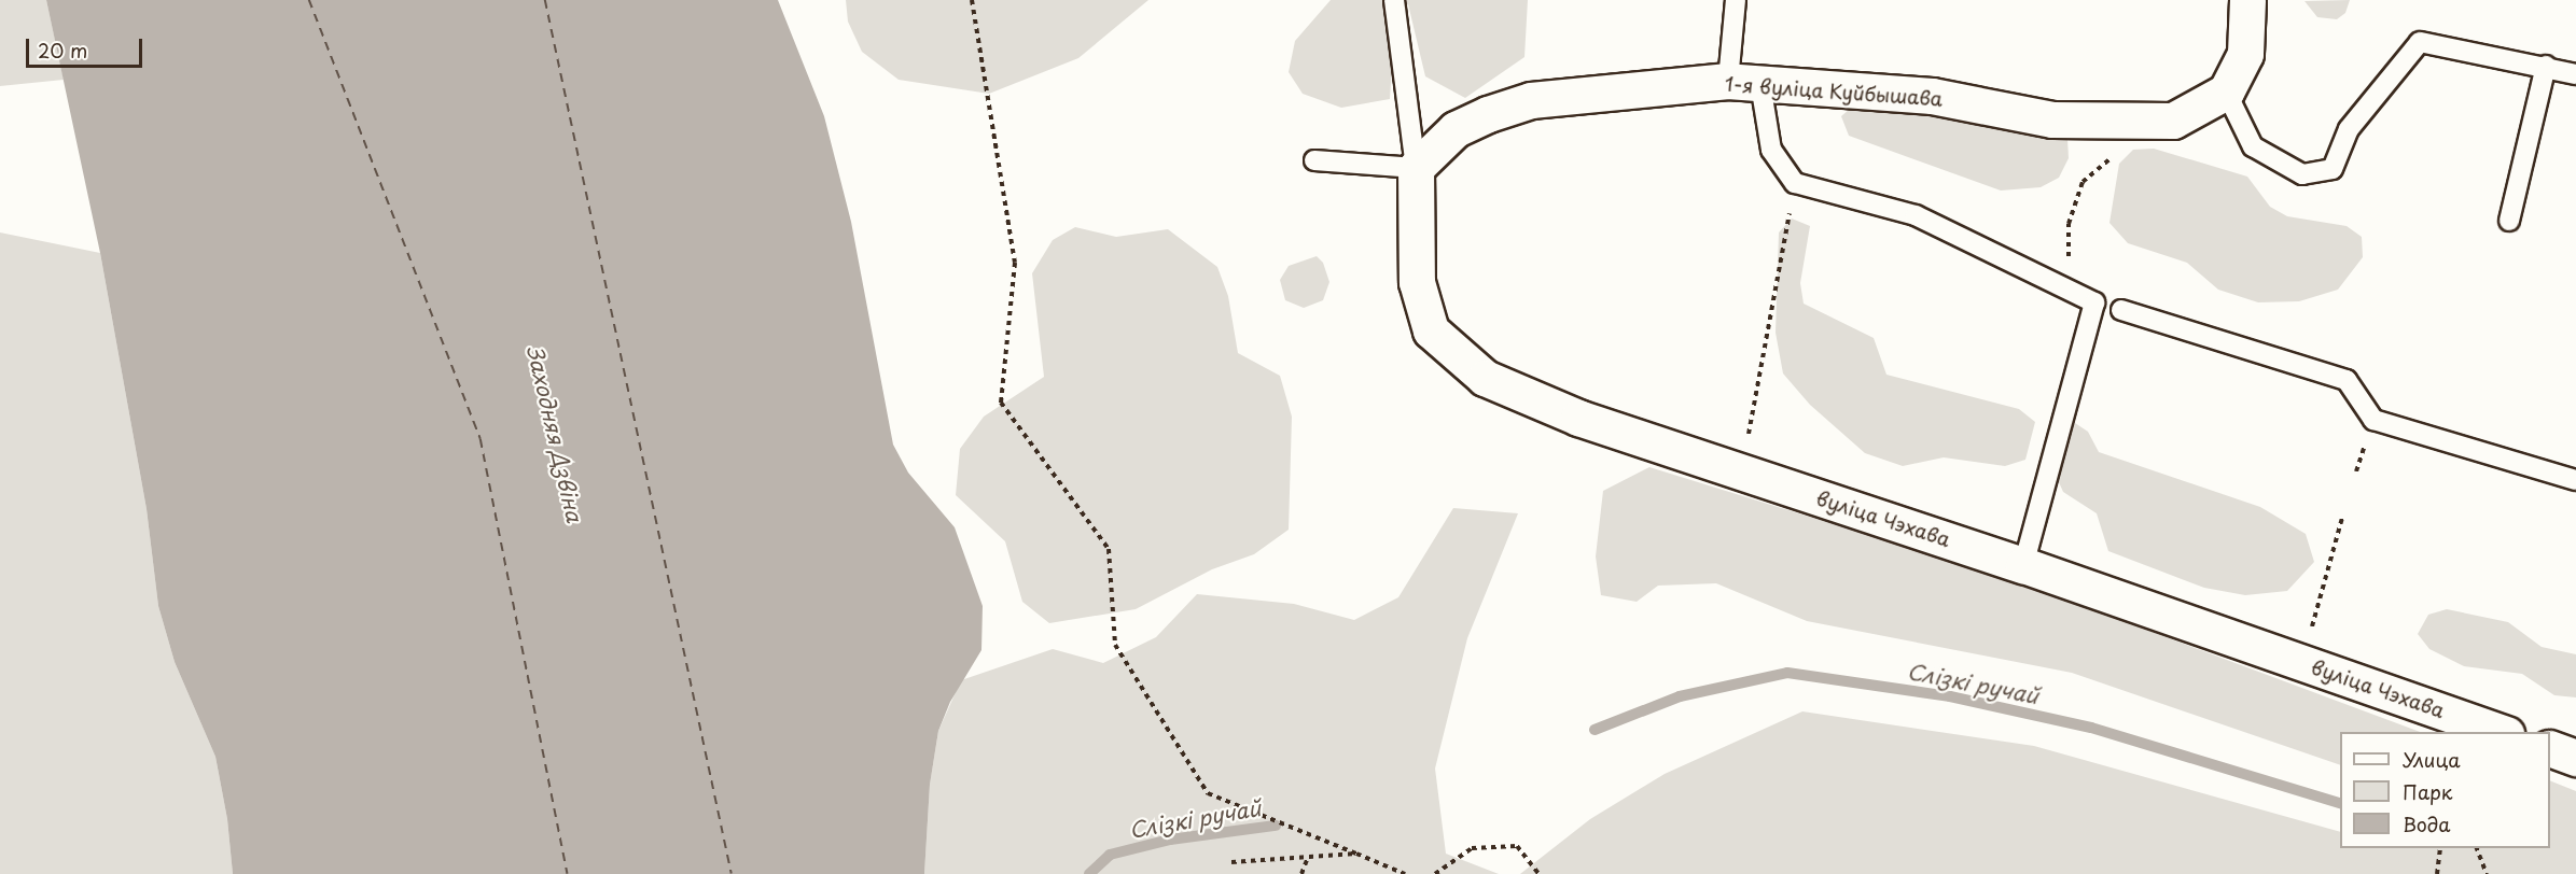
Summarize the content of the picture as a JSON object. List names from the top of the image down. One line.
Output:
{"streets":{"street":["1-я вуліца Куйбышава","вуліца Чэхава"]},"crossings":[["1-я вуліца Куйбышава","вуліца Чэхава"]],"water":["Заходняя Дзвіна","Слізкі ручай"],"legend":["Улица","Парк","Вода"],"scale_bar":"20 m"}
